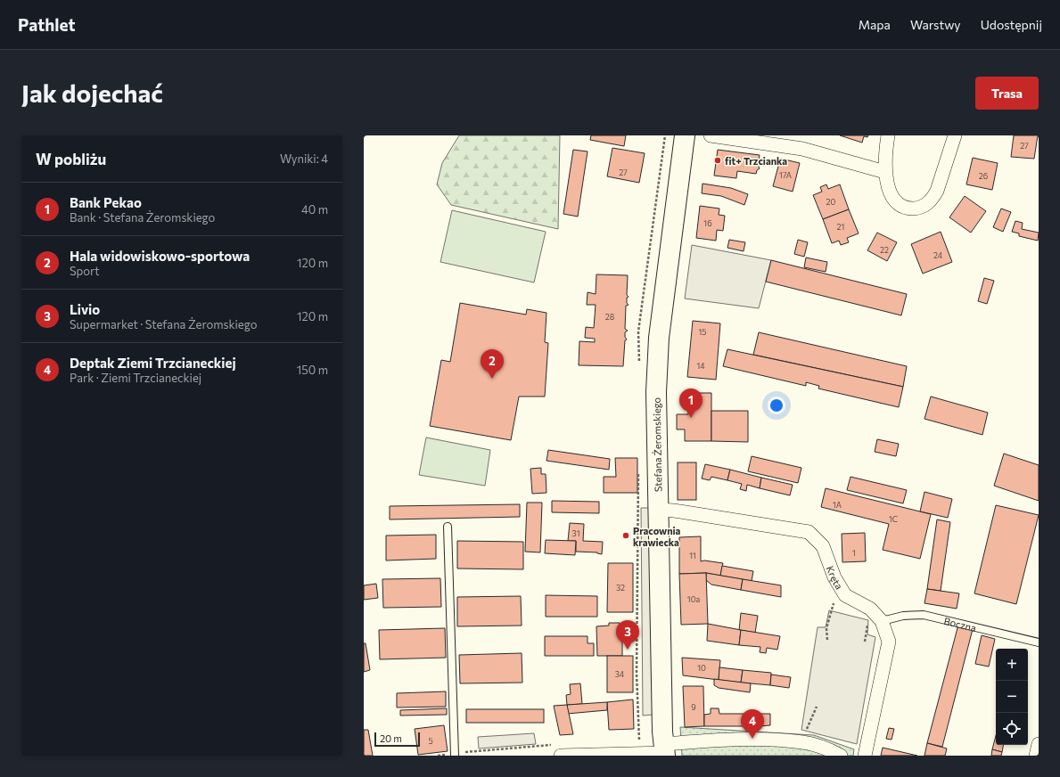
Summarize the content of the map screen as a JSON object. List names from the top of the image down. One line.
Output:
{"streets":{"main road":["Stefana Żeromskiego"],"street":["Kręta"],"lane":["Boczna"]},"crossings":[["Stefana Żeromskiego","Kręta"],["Kręta","Boczna"]],"places":["fit+ Trzcianka","Pracownia krawiecka"],"house_numbers":["27","27","17A","26","20","16","21","22","24","28","15","14","1A","1C","31","1","11","32","10a","10","34","9","5"],"scale_bar":"20 m","page":{"header":"Pathlet","nav":["Mapa","Warstwy","Udostępnij"],"buttons":"Trasa","title":"Jak dojechać","heading":["W pobliżu","Wyniki: 4"],"list":[{"mark":"1","name":"Bank Pekao","note":"Bank · Stefana Żeromskiego","value":"40 m"},{"mark":"2","name":"Hala widowiskowo-sportowa","note":"Sport","value":"120 m"},{"mark":"3","name":"Livio","note":"Supermarket · Stefana Żeromskiego","value":"120 m"},{"mark":"4","name":"Deptak Ziemi Trzcianeckiej","note":"Park · Ziemi Trzcianeckiej","value":"150 m"}],"pins":["2","1","3","4"],"map_buttons":["+","−"],"scale":"20 m"}}
